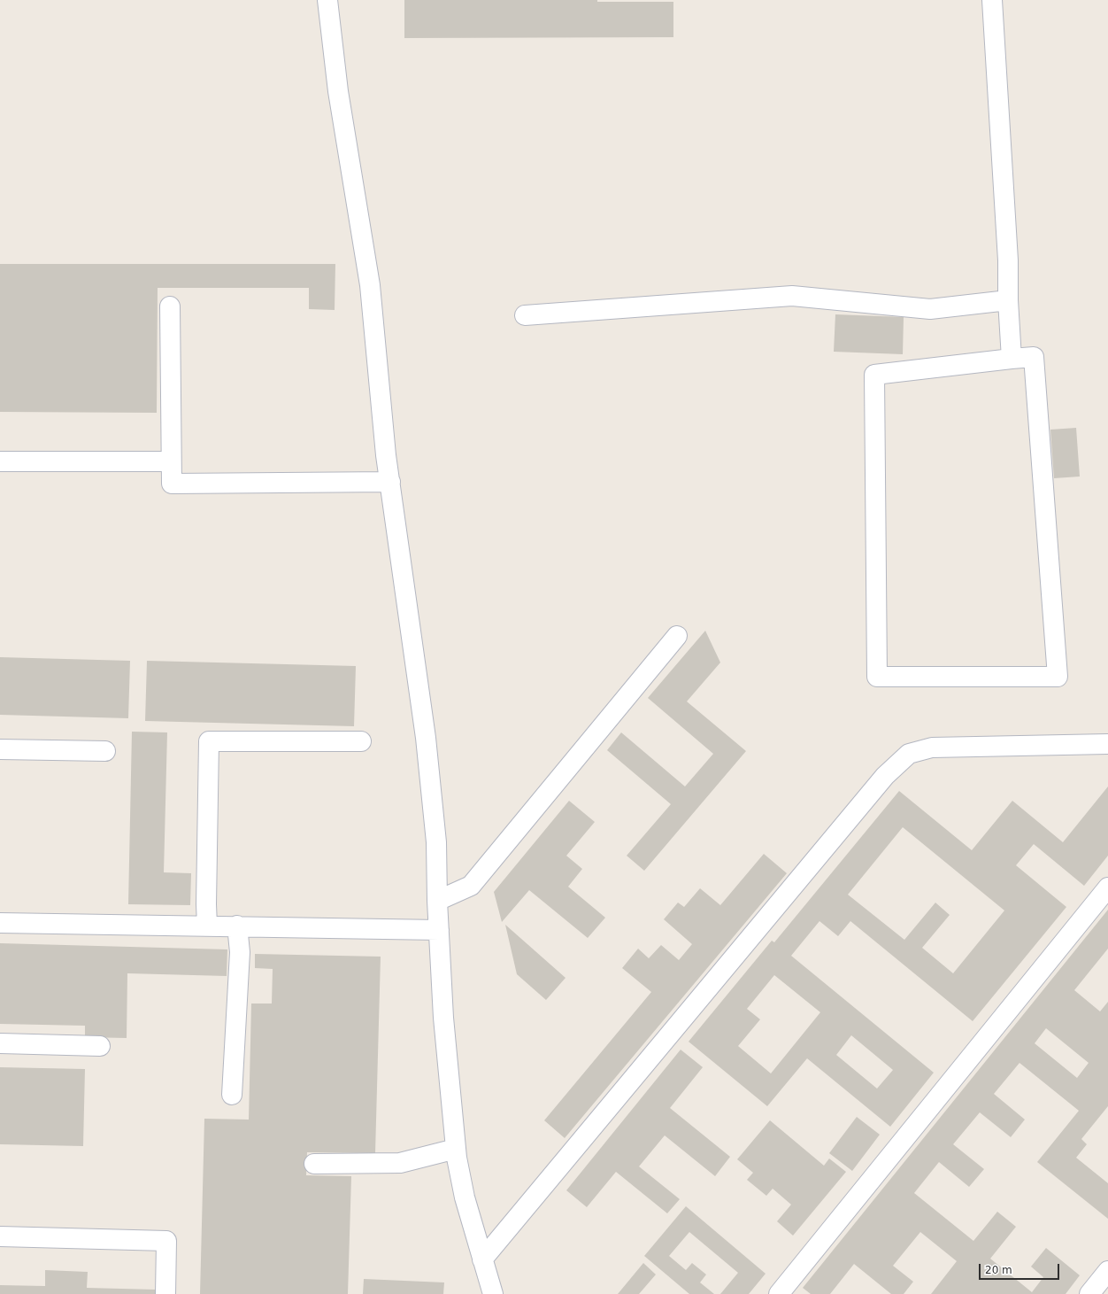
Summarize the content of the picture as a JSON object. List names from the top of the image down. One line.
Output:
{"scale_bar":"20 m"}
